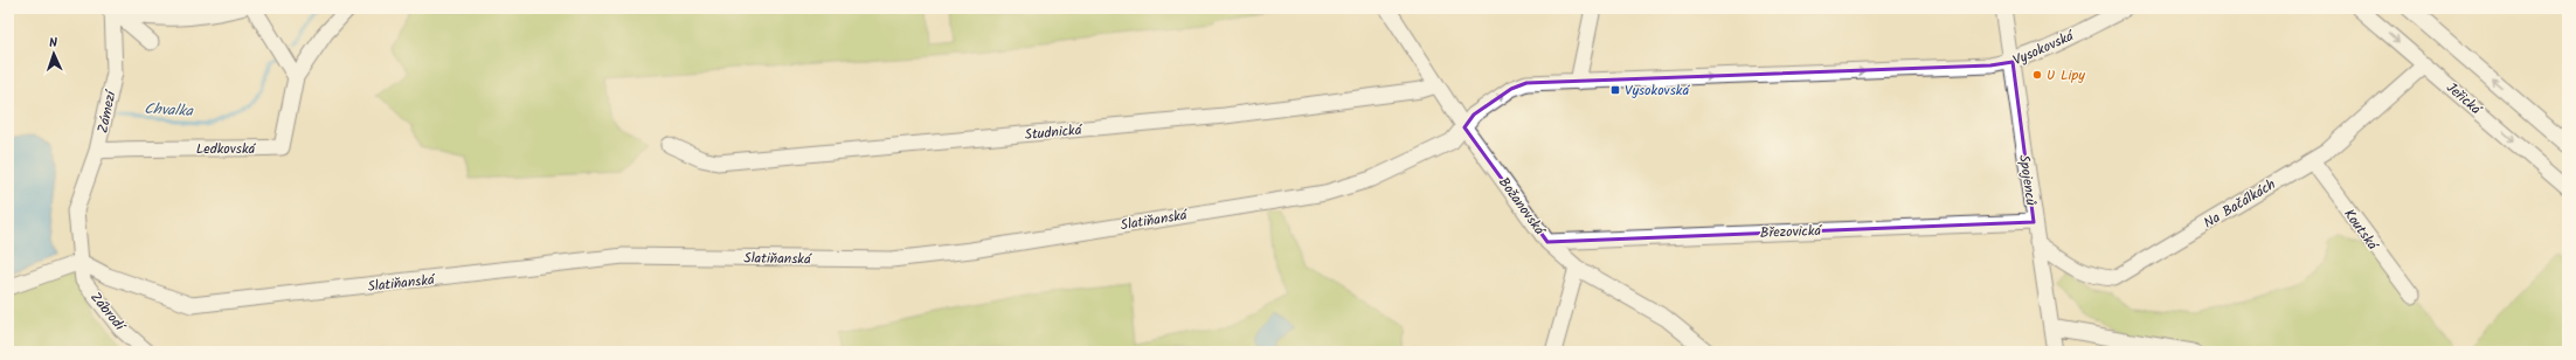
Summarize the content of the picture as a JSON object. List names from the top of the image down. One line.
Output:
{"streets":{"street":["Vysokovská","Jeřická","Zámezí","Studnická","Ledkovská","Spojenců","Na Bačálkách","Božanovská","Slatiňanská","Koutská","Březovická","Zábrodí"]},"crossings":[["Vysokovská","Spojenců"],["Vysokovská","Božanovská"],["Vysokovská","Slatiňanská"],["Jeřická","Na Bačálkách"],["Zámezí","Ledkovská"],["Zámezí","Slatiňanská"],["Zámezí","Zábrodí"],["Studnická","Božanovská"],["Spojenců","Na Bačálkách"],["Spojenců","Březovická"],["Na Bačálkách","Koutská"],["Božanovská","Slatiňanská"],["Božanovská","Březovická"],["Slatiňanská","Zábrodí"]],"one_way":["Vysokovská"],"water":["Chvalka"],"places":{"other":["U Lipy"],"transit":["Vysokovská"]},"north":"top"}
